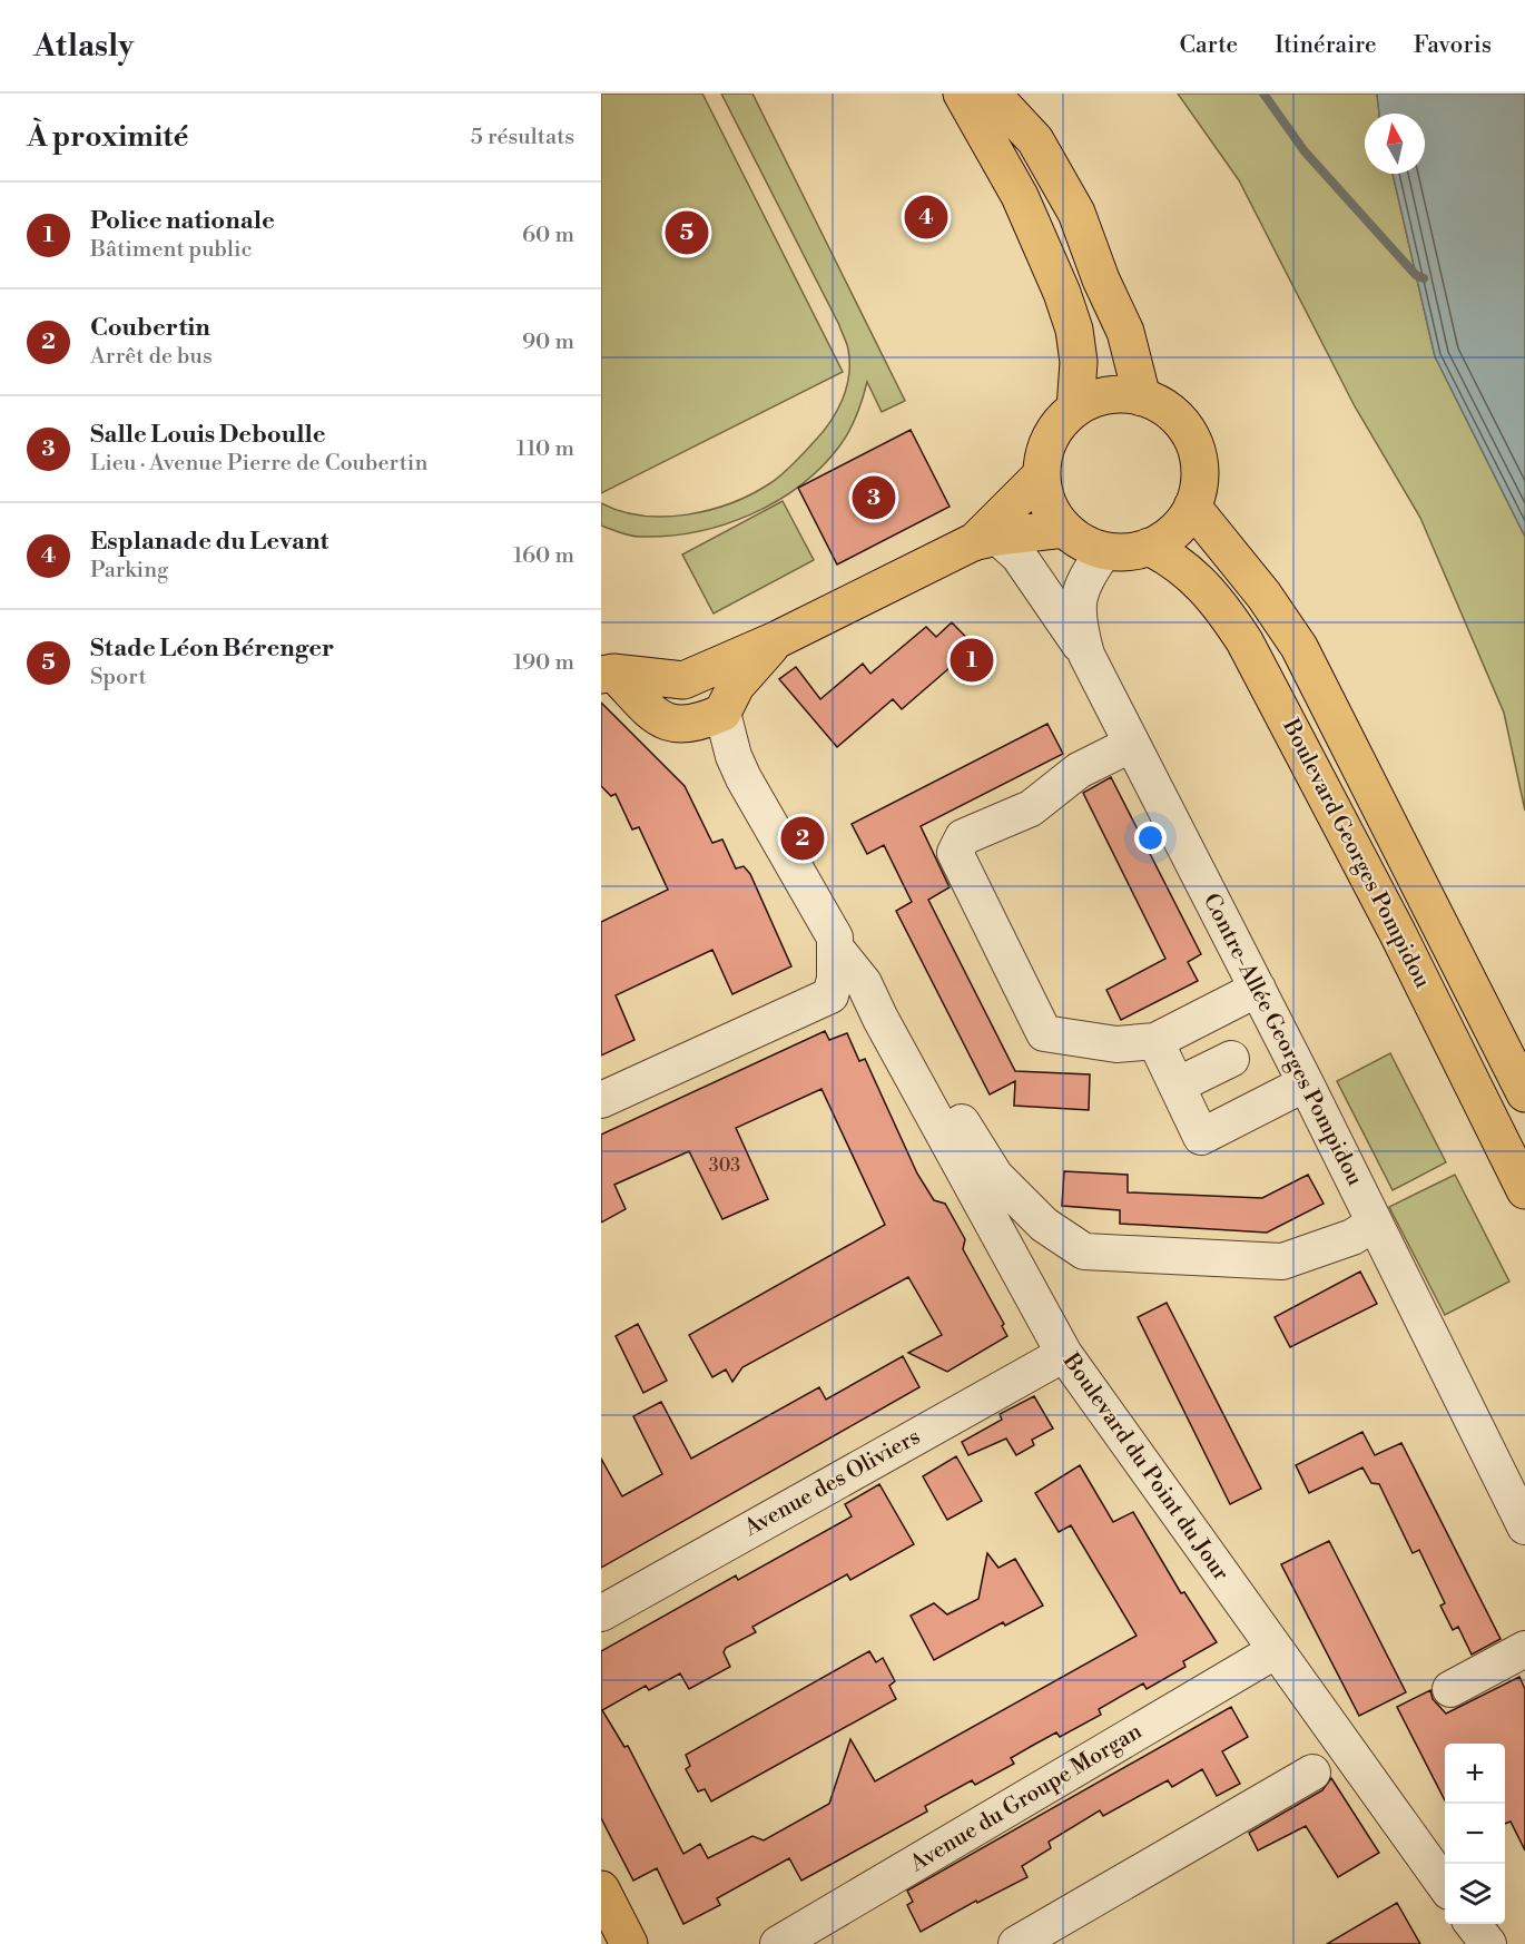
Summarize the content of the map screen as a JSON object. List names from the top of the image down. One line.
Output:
{"streets":{"main road":["Boulevard Georges Pompidou"],"street":["Contre-Allée Georges Pompidou","Boulevard du Point du Jour","Avenue des Oliviers","Avenue du Groupe Morgan"]},"crossings":[["Boulevard Georges Pompidou","Contre-Allée Georges Pompidou"],["Boulevard du Point du Jour","Avenue des Oliviers"],["Boulevard du Point du Jour","Avenue du Groupe Morgan"]],"house_numbers":["303"],"north":"top","page":{"header":"Atlasly","nav":["Carte","Itinéraire","Favoris"],"heading":["À proximité","5 résultats"],"list":[{"mark":"1","name":"Police nationale","note":"Bâtiment public","value":"60 m"},{"mark":"2","name":"Coubertin","note":"Arrêt de bus","value":"90 m"},{"mark":"3","name":"Salle Louis Deboulle","note":"Lieu · Avenue Pierre de Coubertin","value":"110 m"},{"mark":"4","name":"Esplanade du Levant","note":"Parking","value":"160 m"},{"mark":"5","name":"Stade Léon Bérenger","note":"Sport","value":"190 m"}],"pins":["4","5","3","1","2"],"map_buttons":["+","−"]}}
